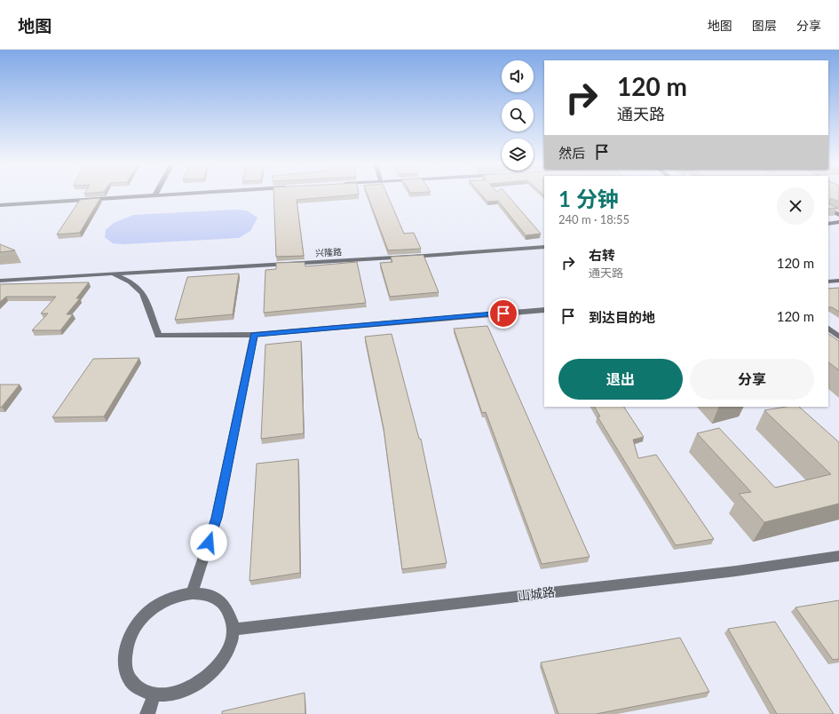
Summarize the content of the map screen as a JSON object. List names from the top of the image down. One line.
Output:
{"streets":{"street":["兴隆路","山城路"]},"page":{"header":"地图","nav":["地图","图层","分享"],"turn":["120 m","通天路"],"then":"然后","heading":["1 分钟","240 m · 18:55"],"list":[{"name":"右转","note":"通天路","value":"120 m"},{"name":"到达目的地","value":"120 m"}],"buttons":["退出","分享"]}}
